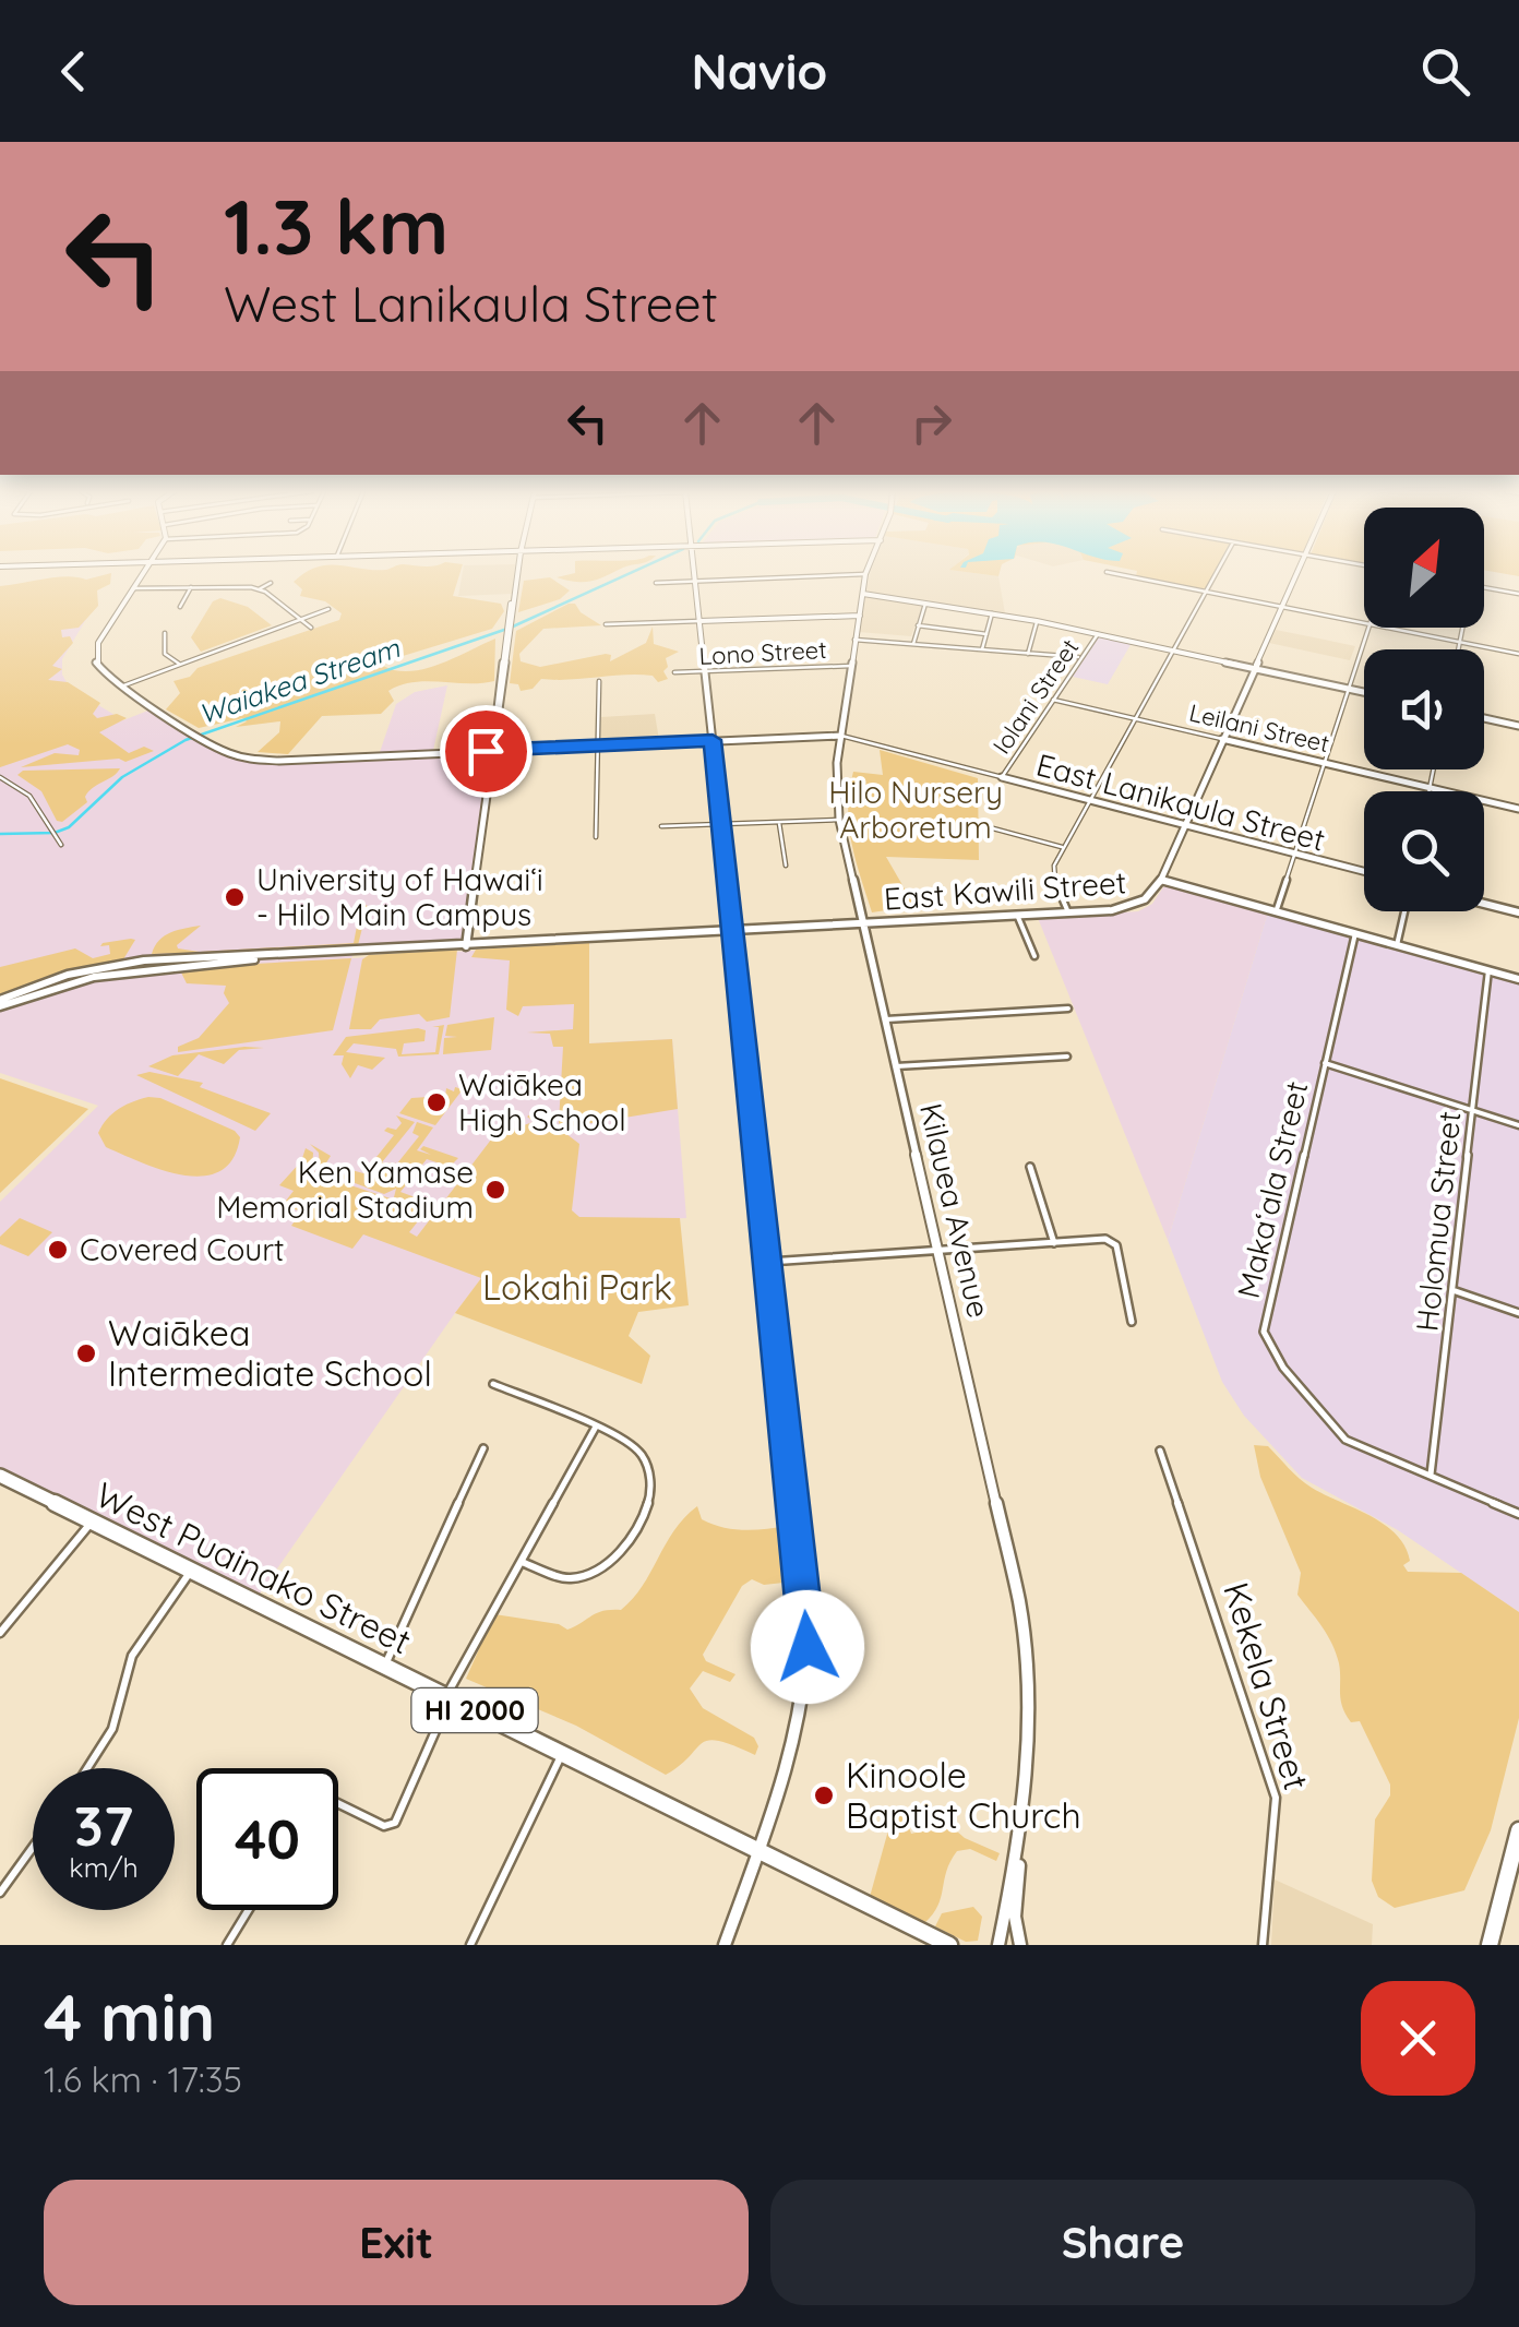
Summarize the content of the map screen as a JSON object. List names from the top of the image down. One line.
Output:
{"streets":{"highway":["West Puainako Street","HI 2000"],"street":["Lono Street","Iolani Street","Leilani Street","East Lanikaula Street","East Kawili Street","Maka‘ala Street","Kilauea Avenue","Holomua Street","Kekela Street"]},"crossings":[["Lono Street","Kilauea Avenue"],["Iolani Street","Leilani Street"],["Iolani Street","East Lanikaula Street"],["East Lanikaula Street","Kilauea Avenue"],["East Kawili Street","Maka‘ala Street"],["East Kawili Street","Kilauea Avenue"],["East Kawili Street","Holomua Street"],["Maka‘ala Street","Holomua Street"]],"water":["Waiakea Stream"],"parks":["Hilo Nursery Arboretum","Lokahi Park"],"places":["University of Hawaiʻi - Hilo Main Campus","Waiākea High School","Ken Yamase Memorial Stadium","Covered Court","Waiākea Intermediate School","Kinoole Baptist Church"],"north":"top right","page":{"header":"Navio","turn":["1.3 km","West Lanikaula Street"],"speed":"37 km/h","limit":"40","heading":["4 min","1.6 km · 17:35"],"buttons":["Exit","Share"]}}
